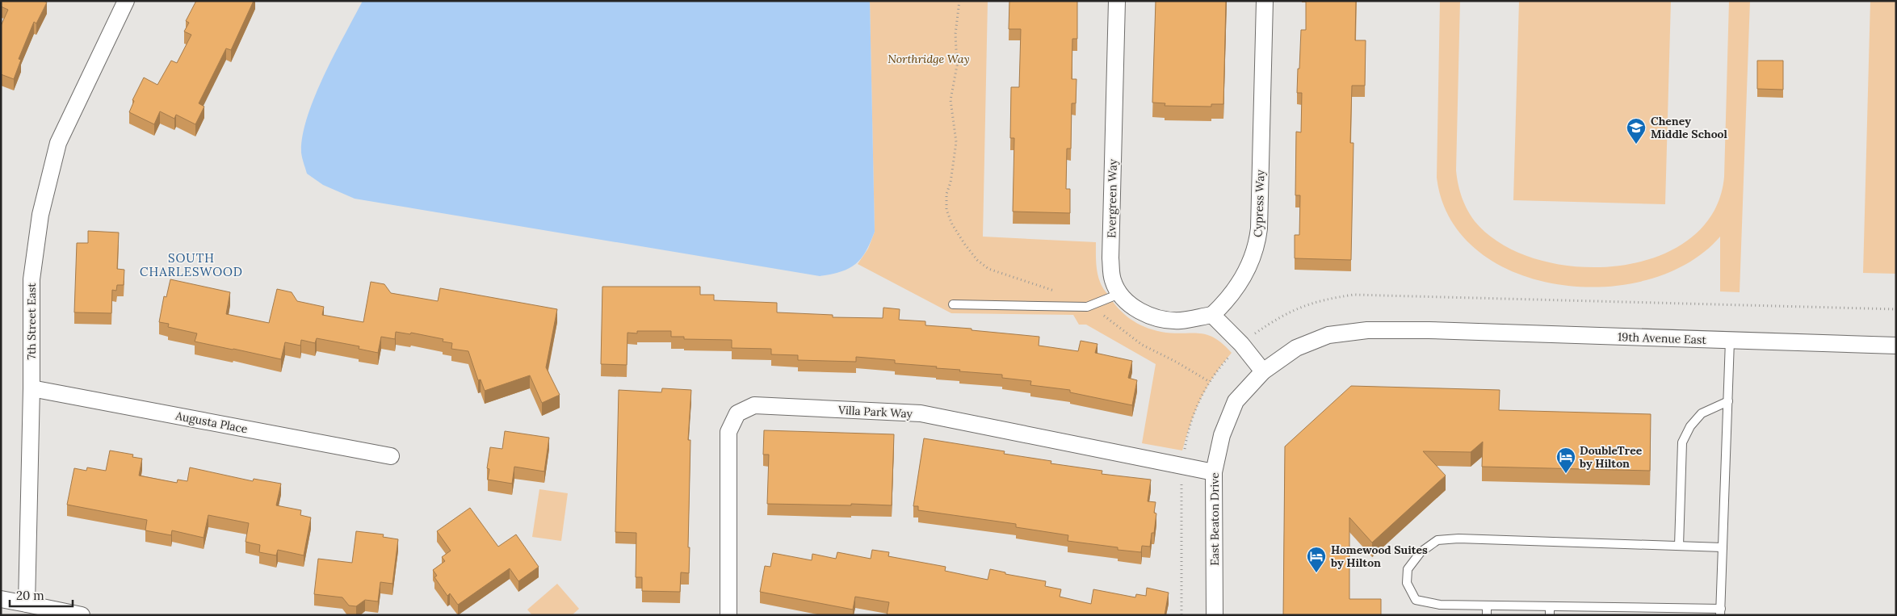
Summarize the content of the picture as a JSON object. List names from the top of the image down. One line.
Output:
{"streets":{"street":["Evergreen Way","Cypress Way","7th Street East","19th Avenue East","Villa Park Way","Augusta Place","East Beaton Drive"]},"crossings":[["Evergreen Way","Cypress Way"],["7th Street East","Augusta Place"],["19th Avenue East","East Beaton Drive"],["Villa Park Way","East Beaton Drive"]],"districts":["SOUTH CHARLESWOOD"],"parks":["Northridge Way"],"places":{"school or university":["Cheney Middle School"],"hotel":["DoubleTree by Hilton","Homewood Suites by Hilton"]},"scale_bar":"20 m"}
